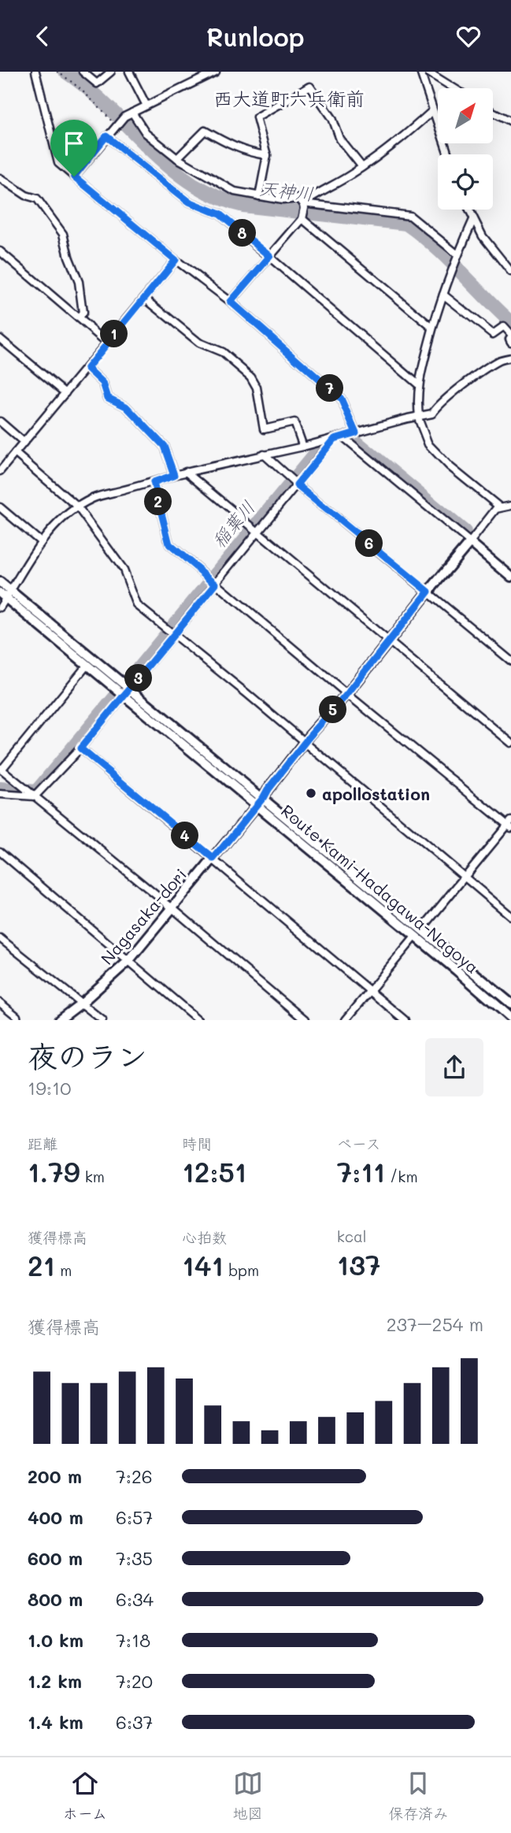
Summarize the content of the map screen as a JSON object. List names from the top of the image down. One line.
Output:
{"streets":{"main road":["Route Kami-Hadagawa-Nagoya","Nagasaka-dori"]},"crossings":[["Route Kami-Hadagawa-Nagoya","Nagasaka-dori"]],"districts":["西大道町六兵衛前"],"water":["天神川","稲葉川"],"places":["apollostation"],"north":"top right","page":{"header":"Runloop","pins":["8","1","7","2","6","3","5","4"],"heading":["夜のラン","19:10"],"stats":[["距離","1.79 km"],["時間","12:51"],["ペース","7:11 /km"],["獲得標高","21 m"],["心拍数","141 bpm"],["kcal","137"]],"chart":["獲得標高","237–254 m"],"list":[{"name":"200 m","note":"7:26"},{"name":"400 m","note":"6:57"},{"name":"600 m","note":"7:35"},{"name":"800 m","note":"6:34"},{"name":"1.0 km","note":"7:18"},{"name":"1.2 km","note":"7:20"},{"name":"1.4 km","note":"6:37"}],"tabs":["ホーム","地図","保存済み"]}}
